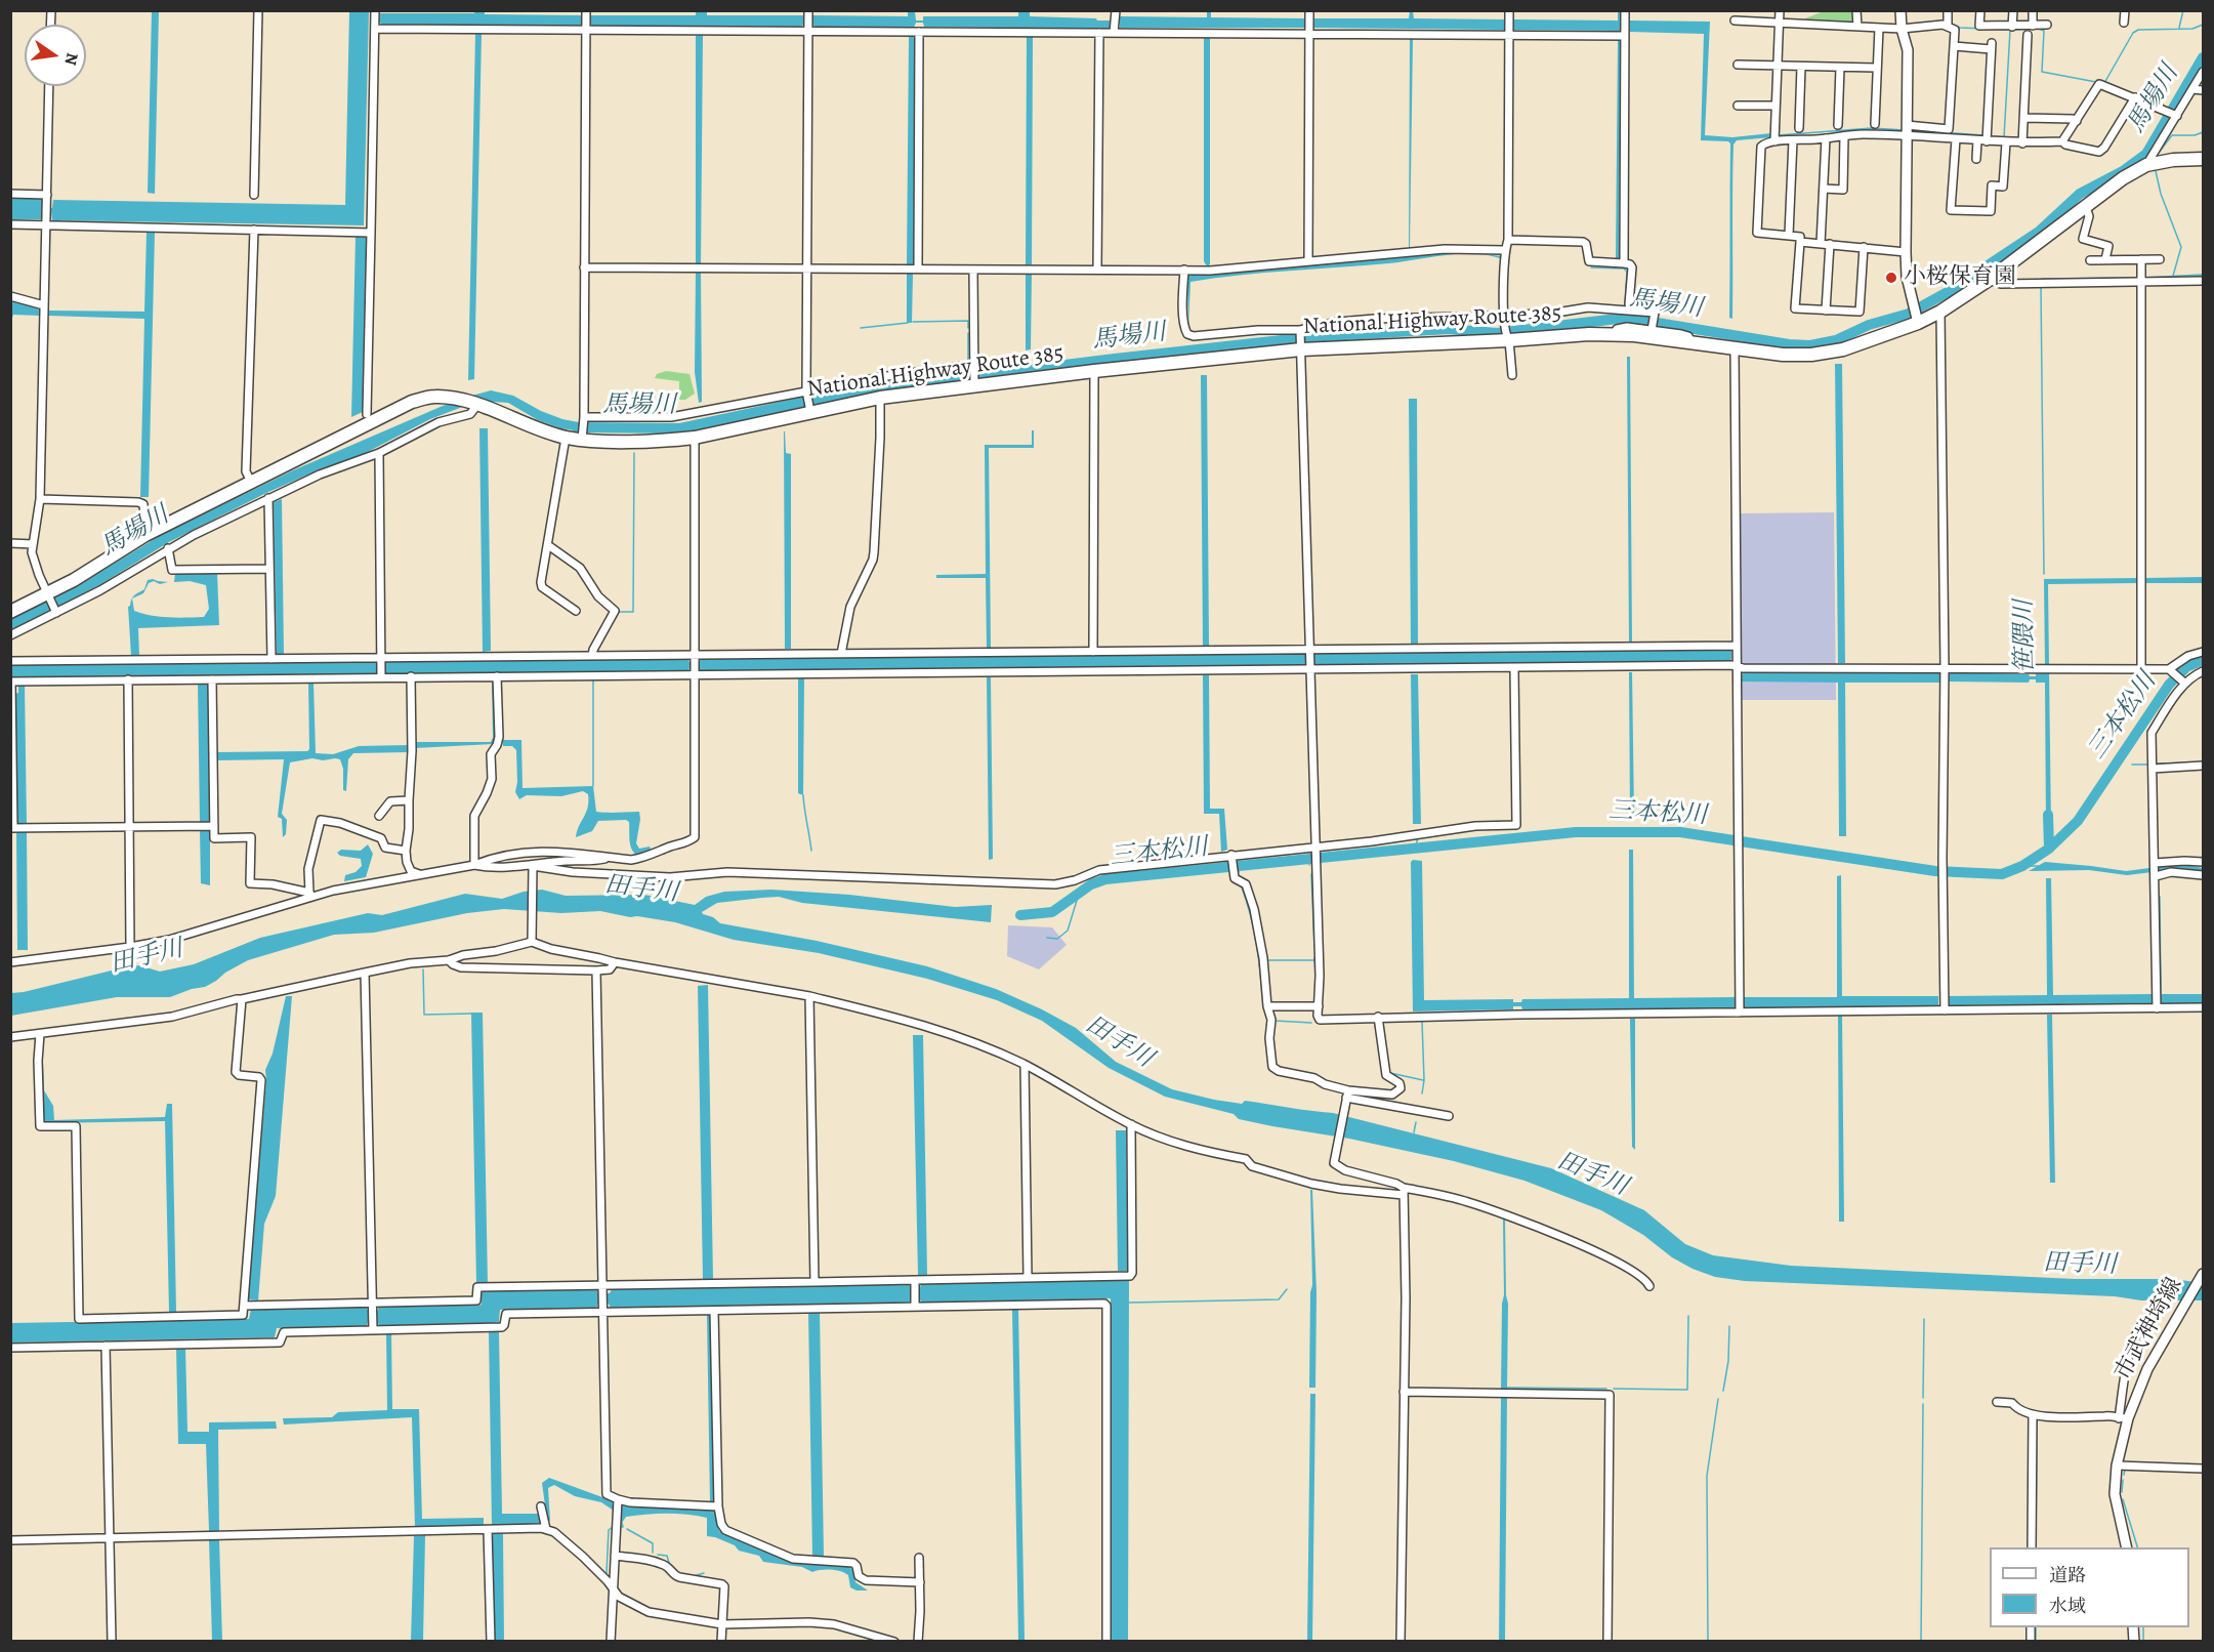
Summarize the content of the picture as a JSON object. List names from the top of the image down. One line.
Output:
{"streets":{"highway":["National Highway Route 385"],"main road":["市武神埼線"]},"water":["馬場川","笹隈川","三本松川","田手川"],"places":["小桜保育園"],"legend":["道路","水域"],"north":"right"}
